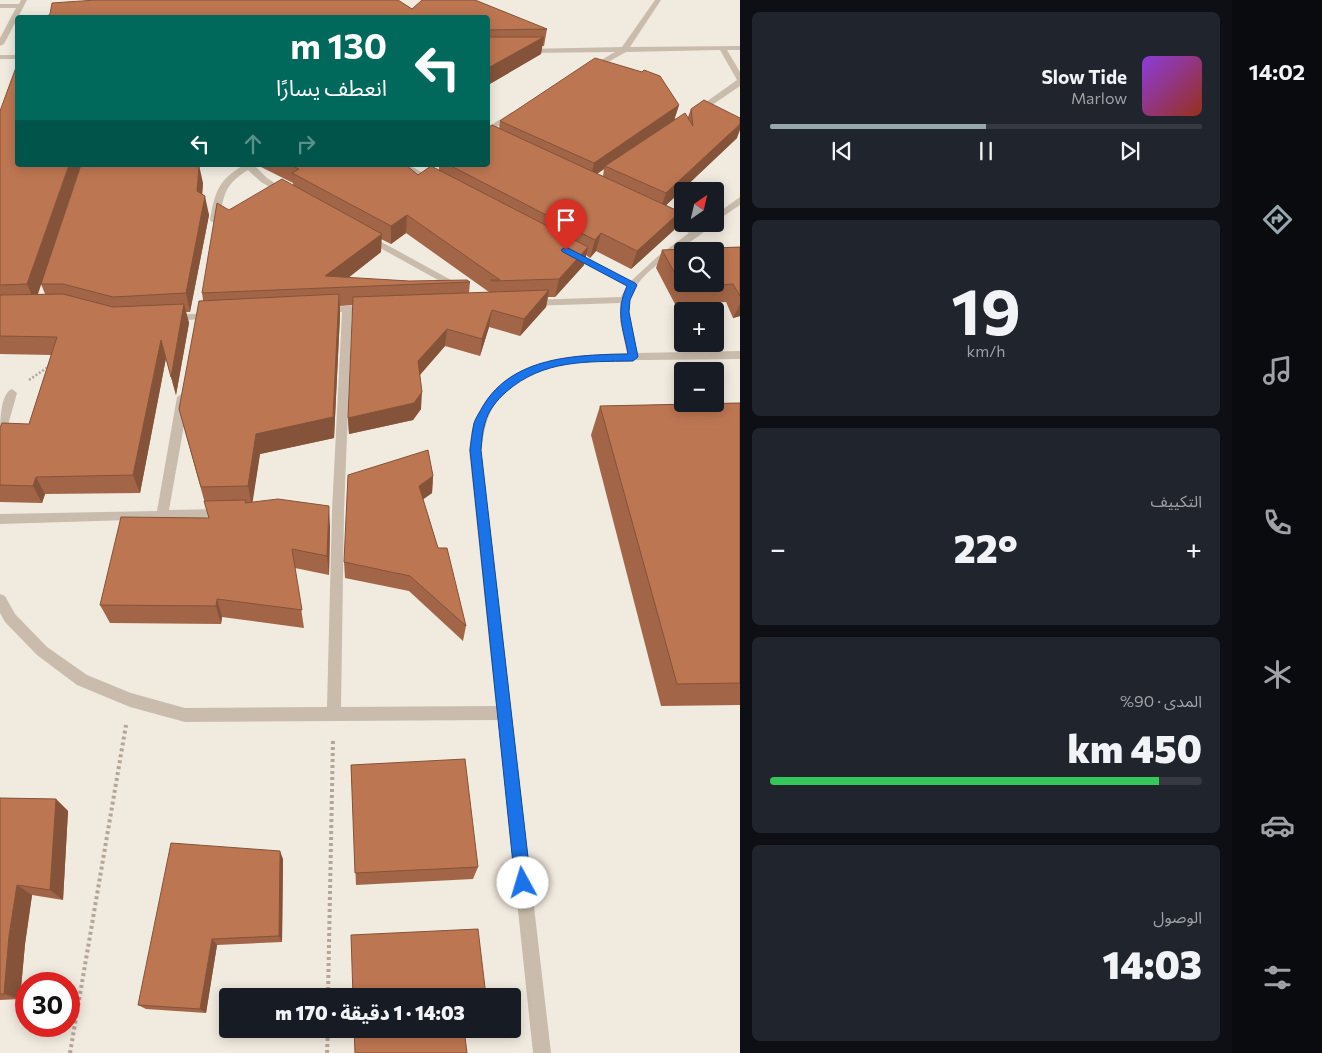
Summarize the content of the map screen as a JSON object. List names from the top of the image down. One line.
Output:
{"north":"top right","page":{"tabs":"14:02","turn":["130 m","انعطف يسارًا"],"song":["Slow Tide","Marlow"],"map_buttons":["+","−"],"tile":[["19","km/h"],"التكييف",["المدى · 90%","450 km"],["الوصول","14:03"]],"heat":["−","22°","+"],"limit":"30","trip":"14:03 · 1 دقيقة · 170 m"}}
